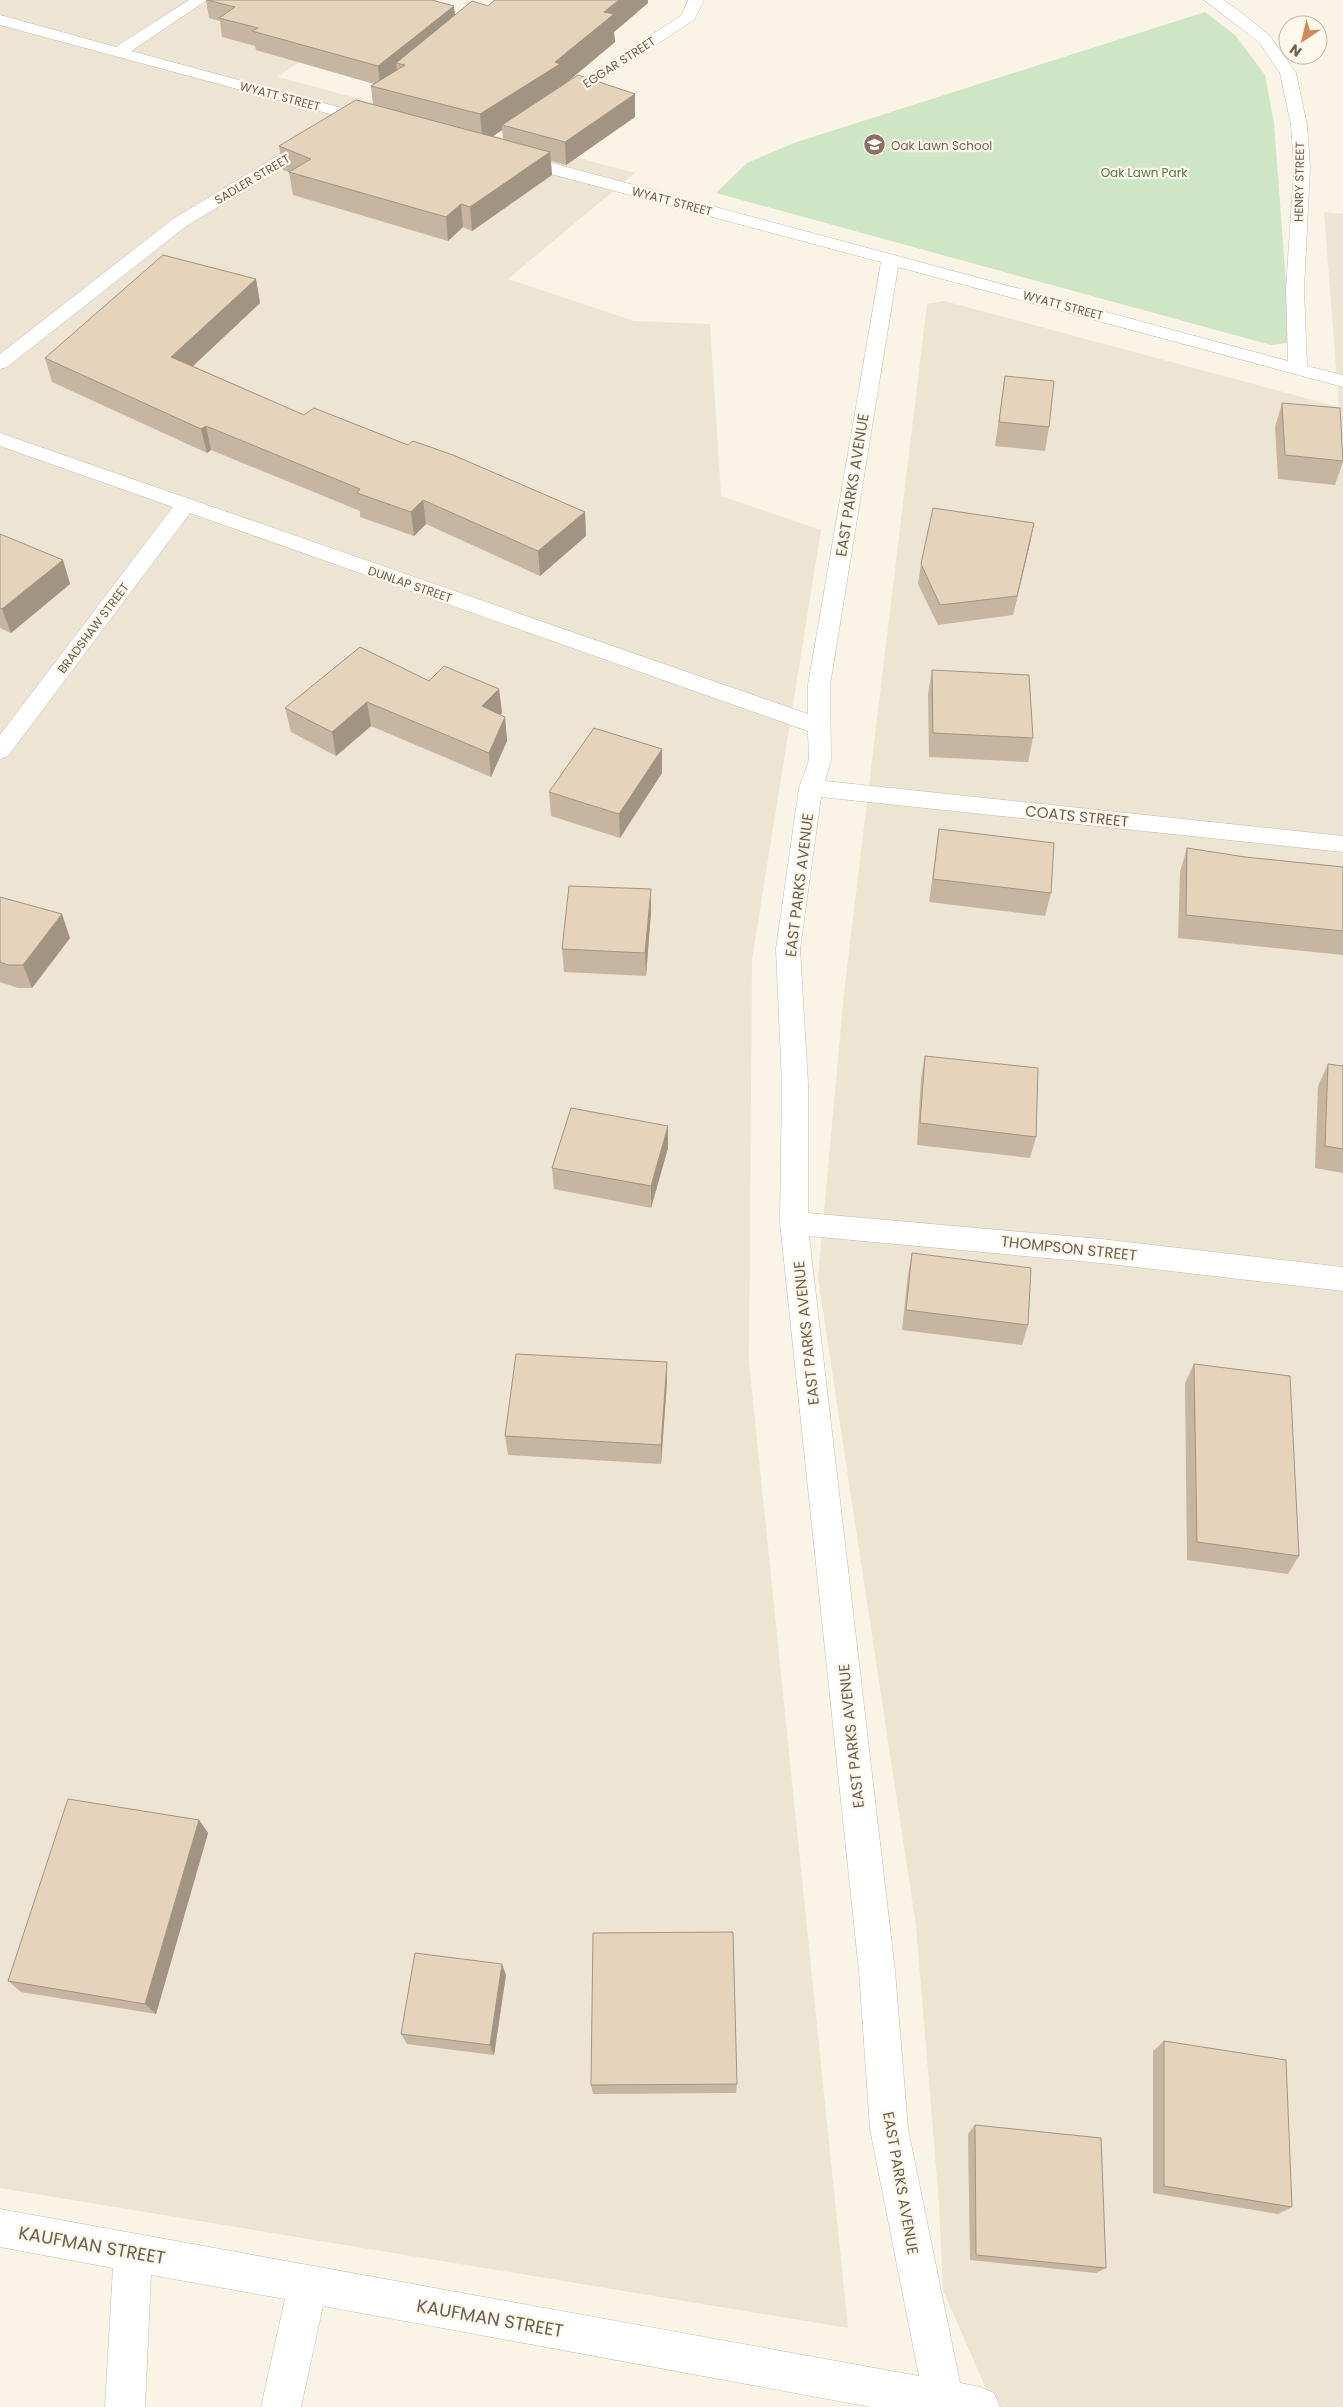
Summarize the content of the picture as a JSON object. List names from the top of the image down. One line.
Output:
{"streets":{"street":["EGGAR STREET","WYATT STREET","SADLER STREET","HENRY STREET","EAST PARKS AVENUE","DUNLAP STREET","BRADSHAW STREET","COATS STREET","THOMPSON STREET","KAUFMAN STREET"]},"crossings":[["WYATT STREET","SADLER STREET"],["WYATT STREET","HENRY STREET"],["WYATT STREET","EAST PARKS AVENUE"],["EAST PARKS AVENUE","DUNLAP STREET"],["EAST PARKS AVENUE","COATS STREET"],["EAST PARKS AVENUE","THOMPSON STREET"],["EAST PARKS AVENUE","KAUFMAN STREET"],["DUNLAP STREET","BRADSHAW STREET"]],"parks":["Oak Lawn Park"],"places":{"school or university":["Oak Lawn School"]},"north":"bottom left"}
